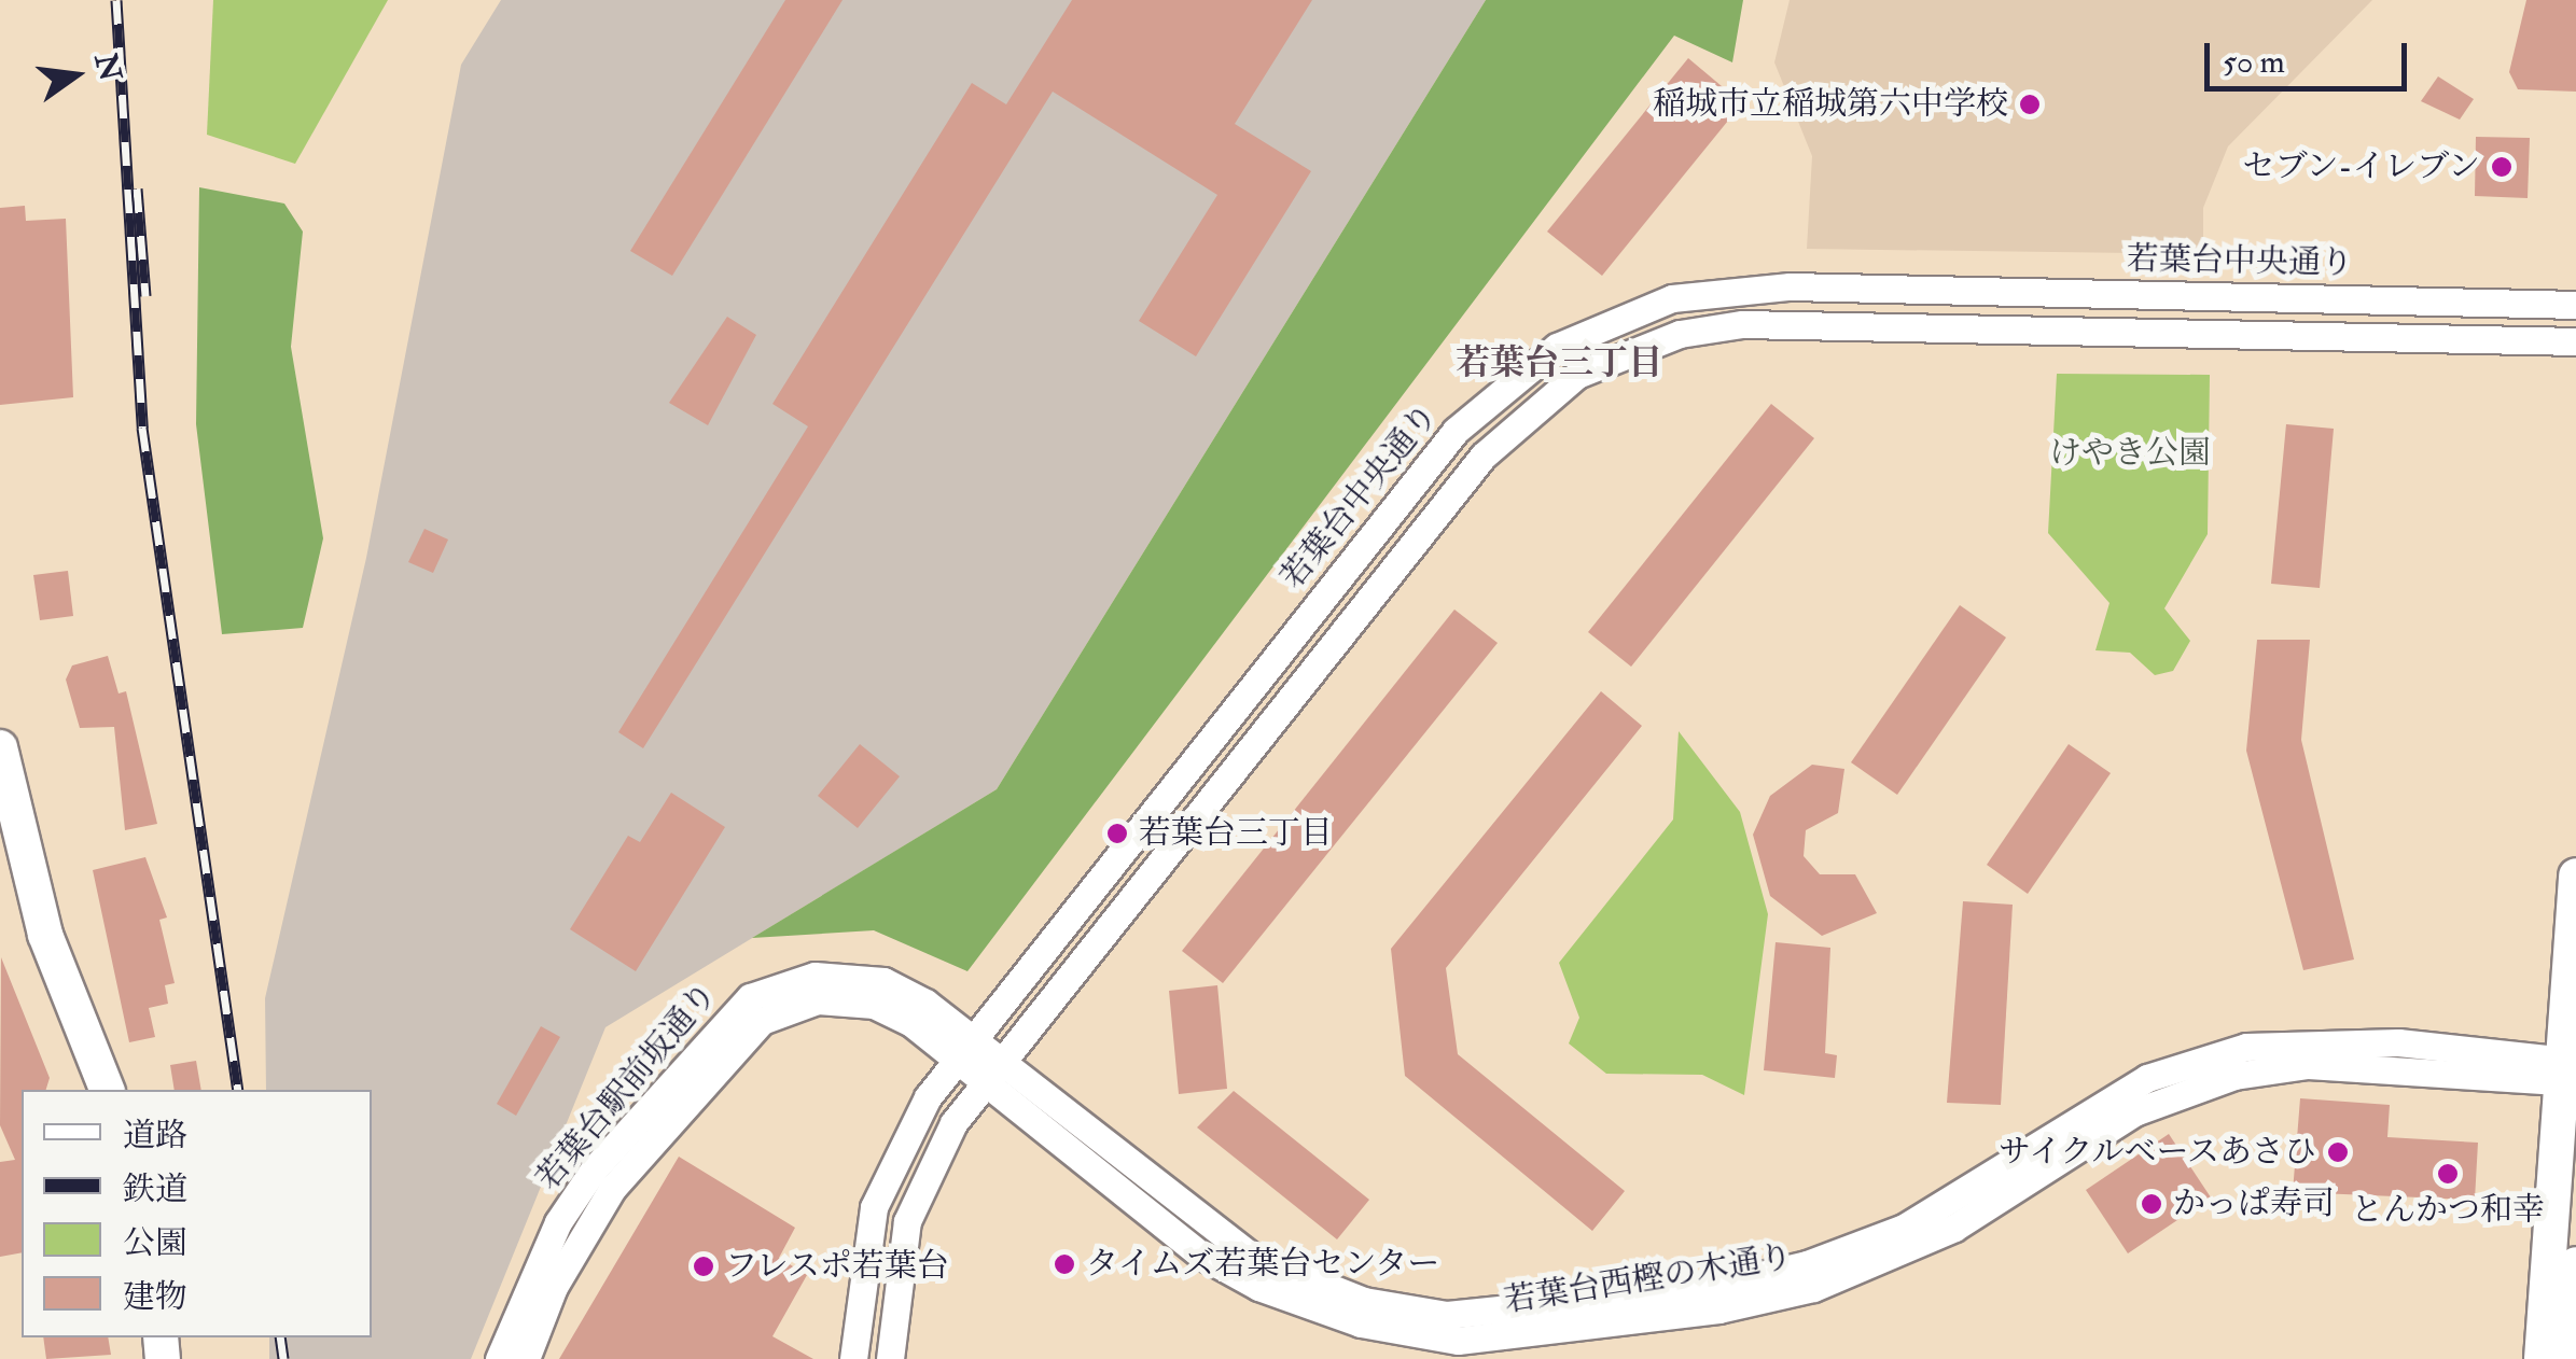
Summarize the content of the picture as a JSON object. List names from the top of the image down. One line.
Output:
{"streets":{"street":["若葉台中央通り","若葉台駅前坂通り","若葉台西樫の木通り"]},"crossings":[["若葉台中央通り","若葉台駅前坂通り"],["若葉台中央通り","若葉台西樫の木通り"],["若葉台駅前坂通り","若葉台西樫の木通り"]],"districts":["若葉台三丁目"],"parks":["けやき公園"],"places":["稲城市立稲城第六中学校","セブン-イレブン","若葉台三丁目","サイクルベースあさひ","とんかつ和幸","かっぱ寿司","タイムズ若葉台センター","フレスポ若葉台"],"legend":["道路","鉄道","公園","建物"],"scale_bar":"50 m","north":"right"}
